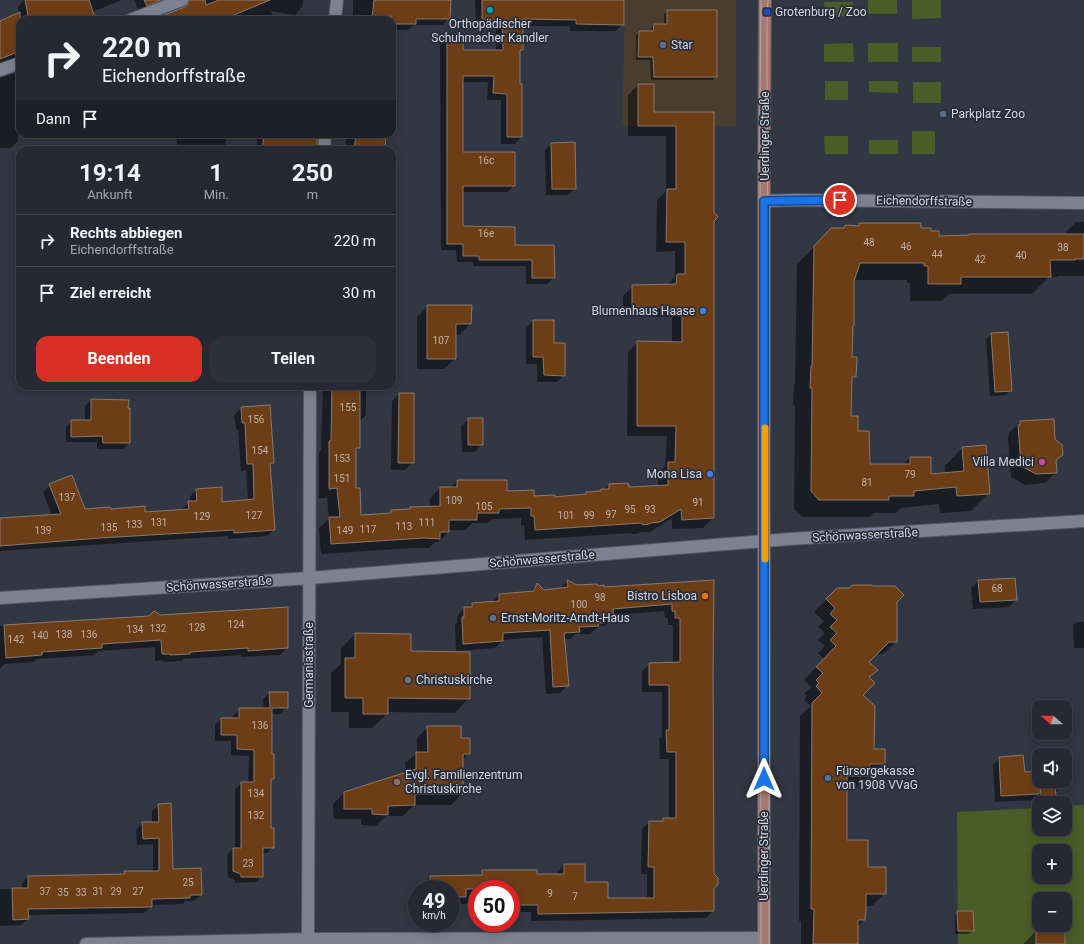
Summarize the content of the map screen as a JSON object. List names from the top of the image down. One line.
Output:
{"streets":{"main road":["Uerdinger Straße"],"street":["Eichendorffstraße","Schönwasserstraße","Germaniastraße"]},"crossings":[["Uerdinger Straße","Eichendorffstraße"],["Uerdinger Straße","Schönwasserstraße"],["Schönwasserstraße","Germaniastraße"]],"places":{"other":["Orthopädischer Schuhmacher Kandler","Star","Parkplatz Zoo","Blumenhaus Haase","Villa Medici","Mona Lisa","Bistro Lisboa","Ernst-Moritz-Arndt-Haus","Christuskirche","Fürsorgekasse von 1908 VVaG","Evgl. Familienzentrum Christuskirche"],"transit":["Grotenburg / Zoo"]},"house_numbers":["16c","16e","48","46","38","44","40","42","107","155","156","154","153","79","151","81","137","109","91","105","95","93","97","127","101","99","129","131","111","133","113","135","117","139","149","68","98","100","124","128","132","134","138","136","140","142","136","134","132","23","25","37","31","29","27","35","33","9","7"],"north":"left","page":{"turn":["220 m","Eichendorffstraße"],"then":"Dann","eta":["19:14","Ankunft","1","Min.","250","m"],"list":[{"name":"Rechts abbiegen","note":"Eichendorffstraße","value":"220 m"},{"name":"Ziel erreicht","value":"30 m"}],"buttons":["Beenden","Teilen"],"map_buttons":["+","−"],"speed":"49 km/h","limit":"50"}}
